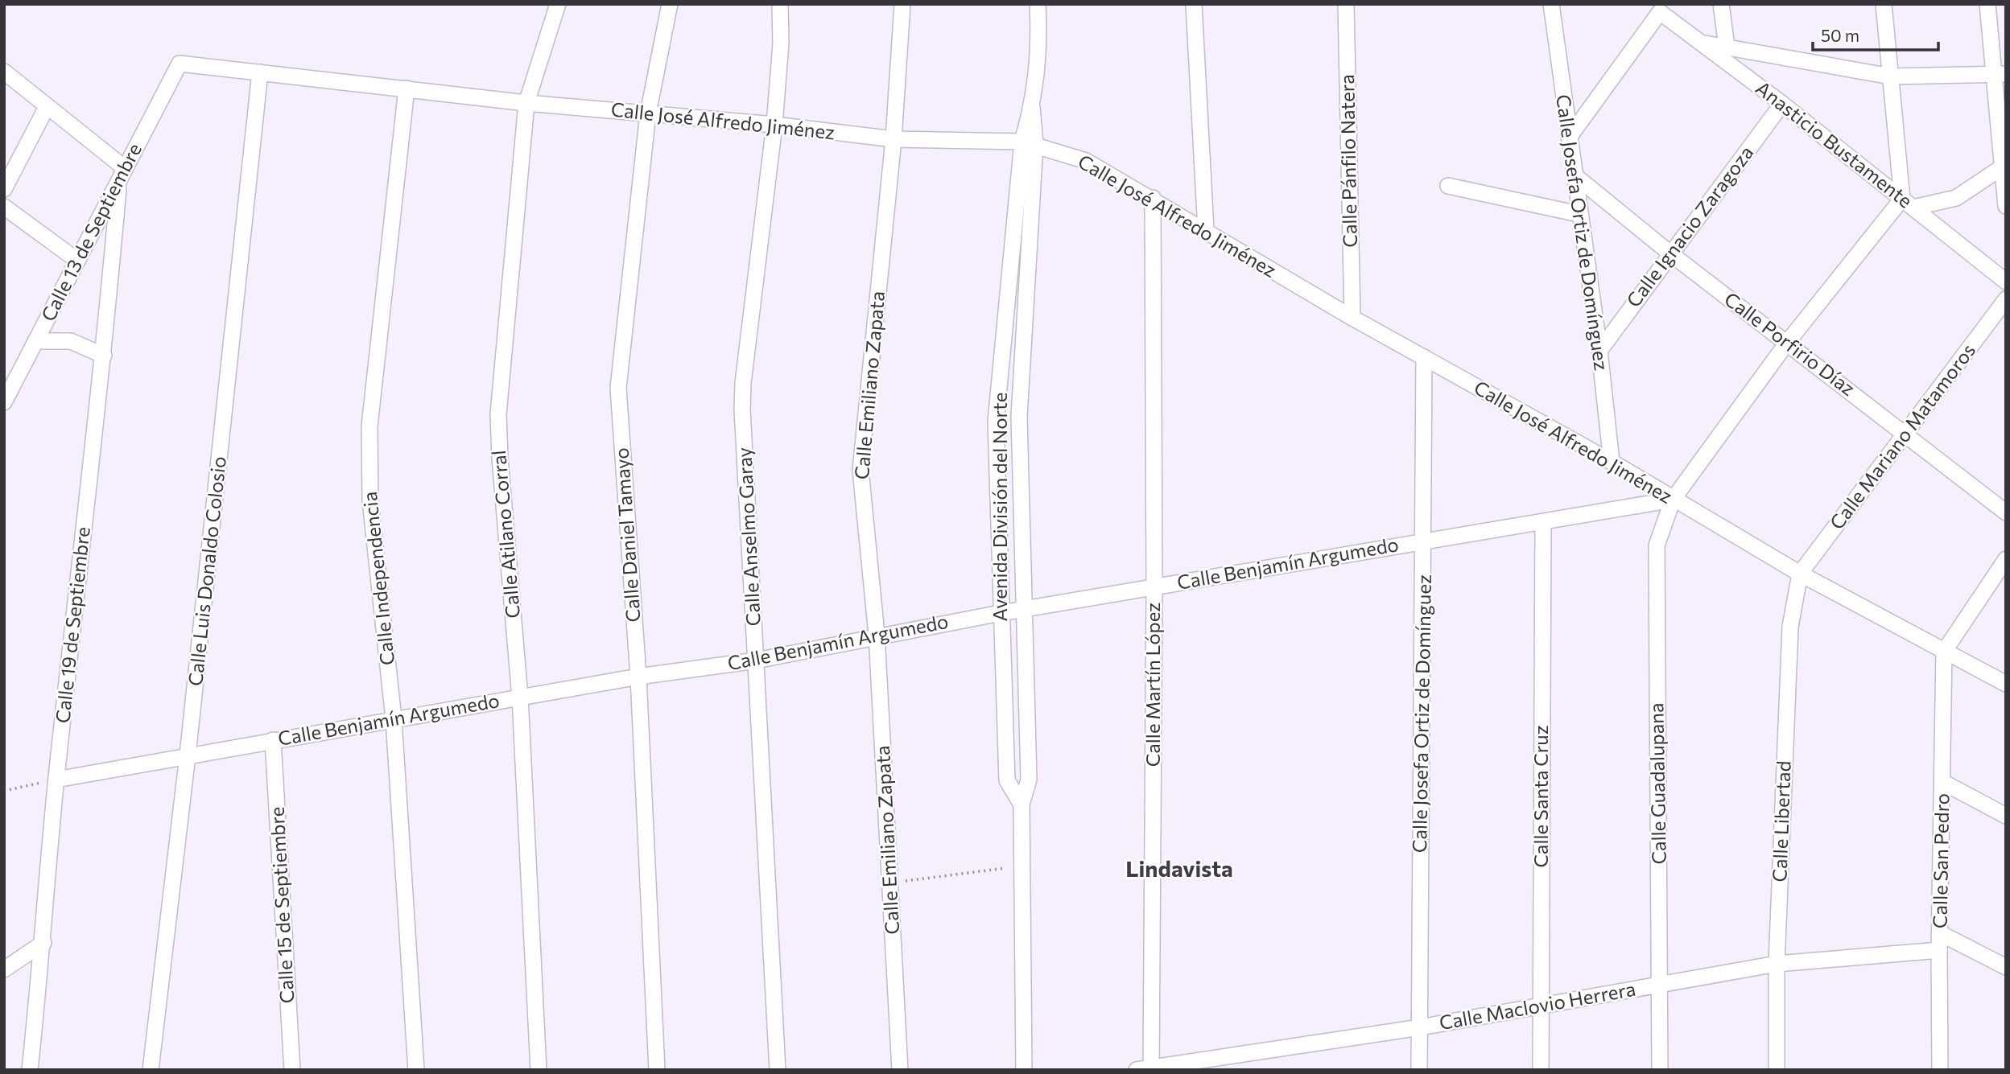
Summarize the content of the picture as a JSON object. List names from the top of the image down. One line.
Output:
{"streets":{"street":["Calle José Alfredo Jiménez","Anasticio Bustamente","Calle Pánfilo Natera","Calle Ignacio Zaragoza","Calle 13 de Septiembre","Calle Josefa Ortiz de Domínguez","Calle Porfirio Díaz","Calle Emiliano Zapata","Calle Mariano Matamoros","Avenida División del Norte","Calle Atilano Corral","Calle Daniel Tamayo","Calle Anselmo Garay","Calle Benjamín Argumedo","Calle Luis Donaldo Colosio","Calle Independencia","Calle 19 de Septiembre","Calle Martín López","Calle Guadalupana","Calle Santa Cruz","Calle Libertad","Calle San Pedro","Calle 15 de Septiembre","Calle Maclovio Herrera"]},"crossings":[["Calle José Alfredo Jiménez","Calle Pánfilo Natera"],["Calle José Alfredo Jiménez","Calle 13 de Septiembre"],["Calle José Alfredo Jiménez","Calle Josefa Ortiz de Domínguez"],["Calle José Alfredo Jiménez","Calle Emiliano Zapata"],["Calle José Alfredo Jiménez","Calle Mariano Matamoros"],["Calle José Alfredo Jiménez","Avenida División del Norte"],["Calle José Alfredo Jiménez","Calle Atilano Corral"],["Calle José Alfredo Jiménez","Calle Daniel Tamayo"],["Calle José Alfredo Jiménez","Calle Anselmo Garay"],["Calle José Alfredo Jiménez","Calle Benjamín Argumedo"],["Calle José Alfredo Jiménez","Calle Luis Donaldo Colosio"],["Calle José Alfredo Jiménez","Calle Independencia"],["Calle José Alfredo Jiménez","Calle Martín López"],["Calle José Alfredo Jiménez","Calle Guadalupana"],["Calle José Alfredo Jiménez","Calle Libertad"],["Calle José Alfredo Jiménez","Calle San Pedro"],["Anasticio Bustamente","Calle Ignacio Zaragoza"],["Anasticio Bustamente","Calle Josefa Ortiz de Domínguez"],["Anasticio Bustamente","Calle Guadalupana"],["Calle Ignacio Zaragoza","Calle Josefa Ortiz de Domínguez"],["Calle Ignacio Zaragoza","Calle Porfirio Díaz"],["Calle 13 de Septiembre","Calle 19 de Septiembre"],["Calle Josefa Ortiz de Domínguez","Calle Porfirio Díaz"],["Calle Josefa Ortiz de Domínguez","Calle Benjamín Argumedo"],["Calle Josefa Ortiz de Domínguez","Calle Maclovio Herrera"],["Calle Porfirio Díaz","Calle Mariano Matamoros"],["Calle Porfirio Díaz","Calle Guadalupana"],["Calle Emiliano Zapata","Calle Benjamín Argumedo"],["Calle Mariano Matamoros","Calle Libertad"],["Avenida División del Norte","Calle Benjamín Argumedo"],["Calle Atilano Corral","Calle Benjamín Argumedo"],["Calle Daniel Tamayo","Calle Benjamín Argumedo"],["Calle Anselmo Garay","Calle Benjamín Argumedo"],["Calle Benjamín Argumedo","Calle Luis Donaldo Colosio"],["Calle Benjamín Argumedo","Calle Independencia"],["Calle Benjamín Argumedo","Calle 19 de Septiembre"],["Calle Benjamín Argumedo","Calle Martín López"],["Calle Benjamín Argumedo","Calle Guadalupana"],["Calle Benjamín Argumedo","Calle Santa Cruz"],["Calle Benjamín Argumedo","Calle 15 de Septiembre"],["Calle Martín López","Calle Maclovio Herrera"],["Calle Guadalupana","Calle Maclovio Herrera"],["Calle Santa Cruz","Calle Maclovio Herrera"],["Calle Libertad","Calle Maclovio Herrera"],["Calle San Pedro","Calle Maclovio Herrera"]],"districts":["Lindavista"],"scale_bar":"50 m"}
